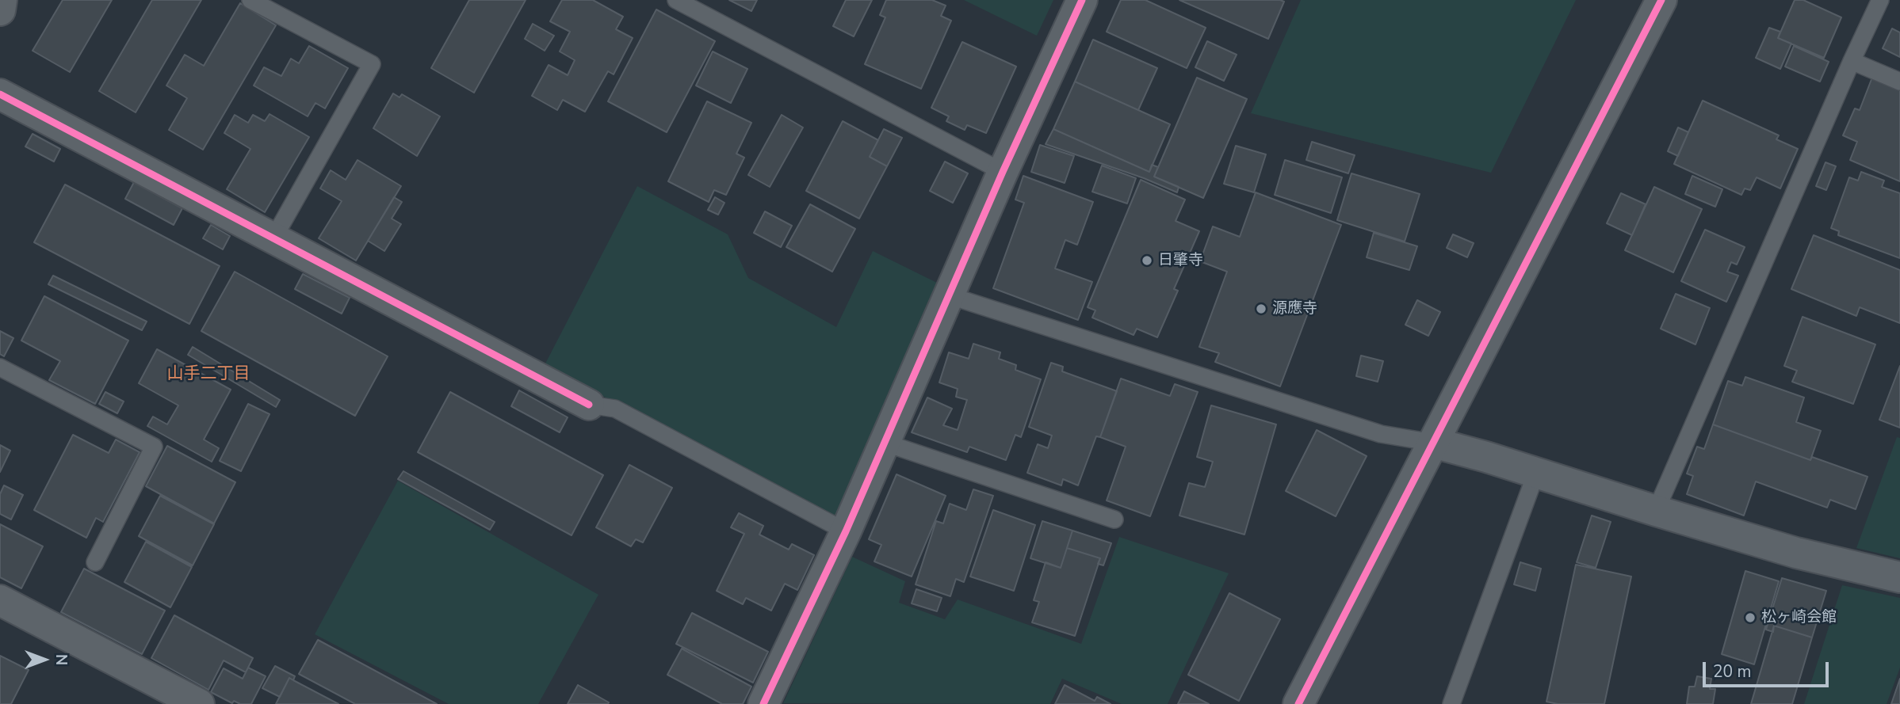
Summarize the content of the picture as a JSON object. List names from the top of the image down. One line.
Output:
{"districts":["山手二丁目"],"places":["日肇寺","源應寺","松ヶ崎会館"],"scale_bar":"20 m","north":"right"}
